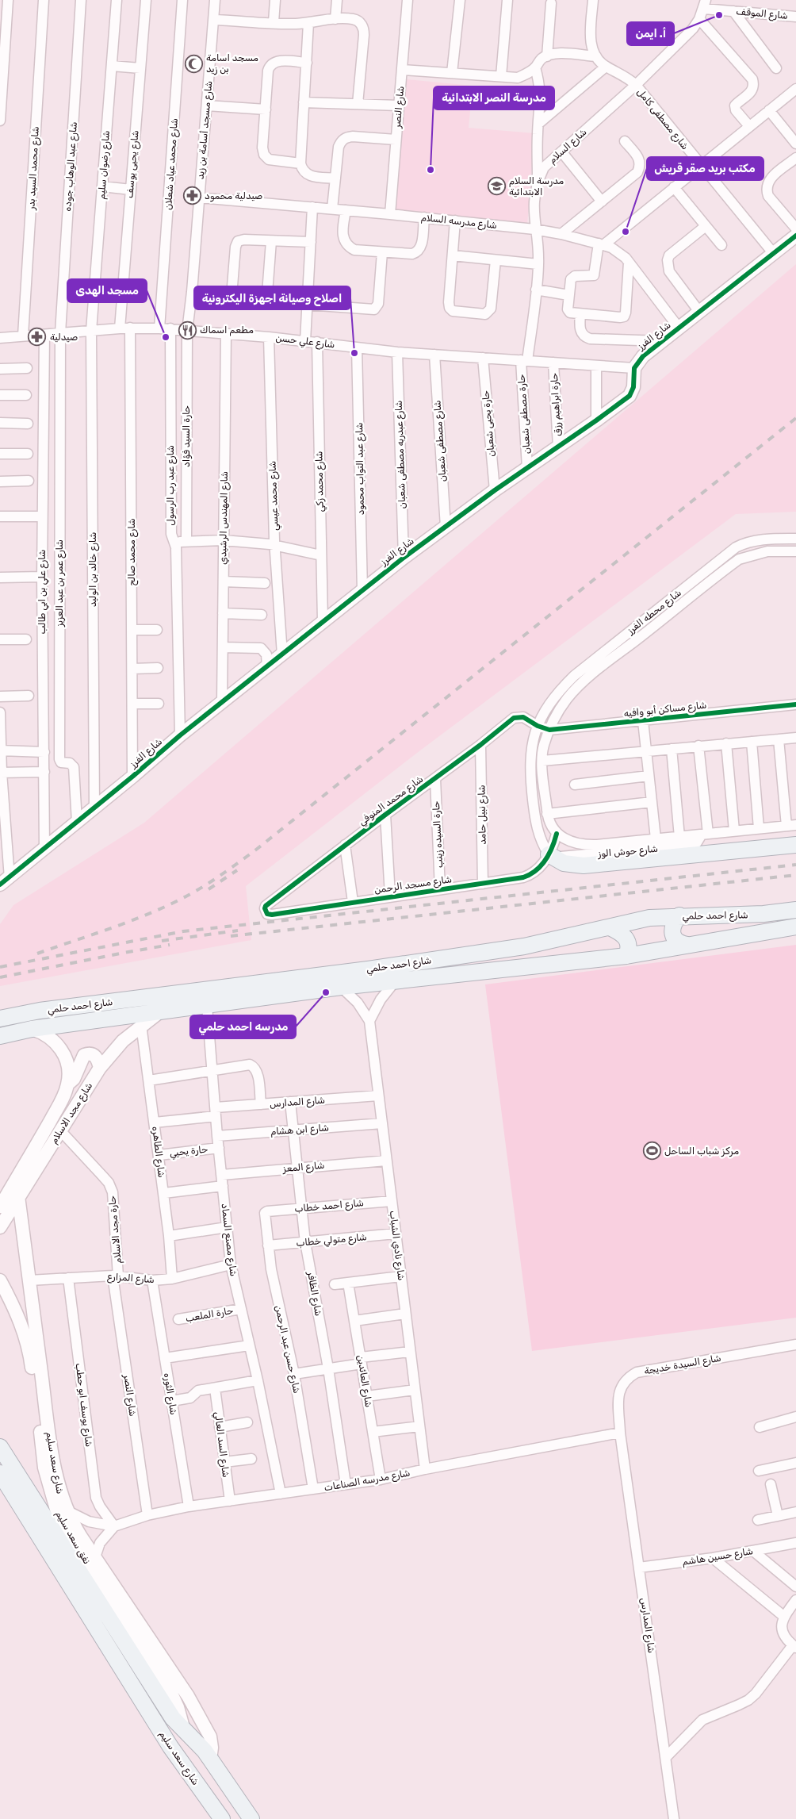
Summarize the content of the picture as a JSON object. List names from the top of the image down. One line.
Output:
{"streets":{"main road":["شارع احمد حلمي","شارع سعد سليم"],"street":["شارع الموقف","شارع النصر","شارع مصطفى كامل","شارع مسجد أسامة بن زيد","شارع السلام","شارع يحيى يوسف","شارع محمد عياد شعلان","شارع رضوان سليم","شارع عبد الوهاب جوده","شارع محمد السيد بدر","شارع مدرسه السلام","شارع الفرز","شارع علي حسن","حارة ابراهيم رزق","حارة مصطفى شعبان","حارة يحيى شعبان","حارة السيد فؤاد","شارع مصطفى شعبان","شارع عبدربه مصطفى شعبان","شارع عبد التواب محمود","شارع محمد زكي","شارع عبد رب الرسول","شارع محمد عيسي","شارع المهندس الرشيدي","شارع محمد صالح","شارع خالد بن الوليد","شارع عمر بن عبد العزيز","شارع علي بن ابي طالب","شارع محطه الفرز","شارع مساكن أبو وافيه","شارع محمد المنوفي","شارع نبيل حامد","حارة السيده زينب","شارع حوش الوز","شارع مسجد الرحمن","شارع المدارس","شارع مجد الاسلام","شارع ابن هشام","حارة يحيي","شارع الطاهره","شارع المعز","شارع احمد خطاب","حارة مجد الاسلام","شارع مصنع السماد","شارع متولي خطاب","شارع نادي الشباب","شارع المزارع","شارع الظافر","حارة الملعب","شارع حسن عبد الرحمن","شارع السيدة خديجة","شارع العائدين","شارع الثوره","شارع يوسف ابو حطب","شارع السد العالي","شارع مدرسه الصناعات","نفق سعد سليم","شارع حسين هاشم"]},"crossings":[["شارع الموقف","شارع السلام"],["شارع النصر","شارع مدرسه السلام"],["شارع النصر","حارة مجد الاسلام"],["شارع النصر","شارع المزارع"],["شارع النصر","شارع مدرسه الصناعات"],["شارع مصطفى كامل","شارع السلام"],["شارع مصطفى كامل","شارع الفرز"],["شارع مسجد أسامة بن زيد","شارع مدرسه السلام"],["شارع مسجد أسامة بن زيد","شارع علي حسن"],["شارع مسجد أسامة بن زيد","حارة السيد فؤاد"],["شارع السلام","شارع مدرسه السلام"],["شارع السلام","شارع علي حسن"],["شارع السلام","حارة مصطفى شعبان"],["شارع يحيى يوسف","شارع علي حسن"],["شارع محمد عياد شعلان","شارع علي حسن"],["شارع رضوان سليم","شارع علي حسن"],["شارع رضوان سليم","شارع خالد بن الوليد"],["شارع عبد الوهاب جوده","شارع علي حسن"],["شارع عبد الوهاب جوده","شارع عمر بن عبد العزيز"],["شارع محمد السيد بدر","شارع علي حسن"],["شارع مدرسه السلام","شارع الفرز"],["شارع الفرز","شارع علي حسن"],["شارع الفرز","حارة ابراهيم رزق"],["شارع الفرز","حارة مصطفى شعبان"],["شارع الفرز","حارة يحيى شعبان"],["شارع الفرز","شارع مصطفى شعبان"],["شارع الفرز","شارع عبدربه مصطفى شعبان"],["شارع الفرز","شارع عبد التواب محمود"],["شارع الفرز","شارع محمد زكي"],["شارع الفرز","شارع عبد رب الرسول"],["شارع الفرز","شارع محمد عيسي"],["شارع الفرز","شارع المهندس الرشيدي"],["شارع الفرز","شارع محمد صالح"],["شارع الفرز","شارع خالد بن الوليد"],["شارع الفرز","شارع عمر بن عبد العزيز"],["شارع الفرز","شارع علي بن ابي طالب"],["شارع علي حسن","حارة ابراهيم رزق"],["شارع علي حسن","حارة مصطفى شعبان"],["شارع علي حسن","حارة يحيى شعبان"],["شارع علي حسن","حارة السيد فؤاد"],["شارع علي حسن","شارع مصطفى شعبان"],["شارع علي حسن","شارع عبدربه مصطفى شعبان"],["شارع علي حسن","شارع عبد التواب محمود"],["شارع علي حسن","شارع محمد زكي"],["شارع علي حسن","شارع عبد رب الرسول"],["شارع علي حسن","شارع محمد عيسي"],["شارع علي حسن","شارع المهندس الرشيدي"],["شارع علي حسن","شارع محمد صالح"],["شارع علي حسن","شارع خالد بن الوليد"],["شارع علي حسن","شارع عمر بن عبد العزيز"],["شارع علي حسن","شارع علي بن ابي طالب"],["شارع محطه الفرز","شارع مساكن أبو وافيه"],["شارع محطه الفرز","شارع محمد المنوفي"],["شارع محطه الفرز","شارع حوش الوز"],["شارع محطه الفرز","شارع مسجد الرحمن"],["شارع مساكن أبو وافيه","شارع محمد المنوفي"],["شارع محمد المنوفي","شارع نبيل حامد"],["شارع محمد المنوفي","حارة السيده زينب"],["شارع محمد المنوفي","شارع مسجد الرحمن"],["شارع نبيل حامد","شارع مسجد الرحمن"],["حارة السيده زينب","شارع مسجد الرحمن"],["شارع حوش الوز","شارع مسجد الرحمن"],["شارع احمد حلمي","شارع مجد الاسلام"],["شارع احمد حلمي","شارع مصنع السماد"],["شارع احمد حلمي","شارع نادي الشباب"],["شارع المدارس","شارع الطاهره"],["شارع المدارس","شارع مصنع السماد"],["شارع المدارس","شارع نادي الشباب"],["شارع المدارس","شارع الظافر"],["شارع المدارس","شارع السيدة خديجة"],["شارع المدارس","شارع مدرسه الصناعات"],["شارع المدارس","شارع حسين هاشم"],["شارع مجد الاسلام","شارع الطاهره"],["شارع مجد الاسلام","حارة مجد الاسلام"],["شارع مجد الاسلام","شارع سعد سليم"],["شارع ابن هشام","شارع مصنع السماد"],["شارع ابن هشام","شارع نادي الشباب"],["شارع ابن هشام","شارع الظافر"],["حارة يحيي","شارع الطاهره"],["حارة يحيي","شارع مصنع السماد"],["شارع الطاهره","شارع المزارع"],["شارع المعز","شارع مصنع السماد"],["شارع المعز","شارع نادي الشباب"],["شارع المعز","شارع الظافر"],["شارع احمد خطاب","شارع نادي الشباب"],["شارع احمد خطاب","شارع الظافر"],["شارع احمد خطاب","شارع حسن عبد الرحمن"],["حارة مجد الاسلام","شارع المزارع"],["شارع مصنع السماد","شارع المزارع"],["شارع مصنع السماد","حارة الملعب"],["شارع مصنع السماد","شارع مدرسه الصناعات"],["شارع متولي خطاب","شارع نادي الشباب"],["شارع متولي خطاب","شارع الظافر"],["شارع متولي خطاب","شارع حسن عبد الرحمن"],["شارع نادي الشباب","شارع مدرسه الصناعات"],["شارع المزارع","شارع الثوره"],["شارع المزارع","شارع يوسف ابو حطب"],["شارع المزارع","شارع سعد سليم"],["شارع الظافر","شارع مدرسه الصناعات"],["شارع حسن عبد الرحمن","شارع مدرسه الصناعات"],["شارع السيدة خديجة","شارع مدرسه الصناعات"],["شارع العائدين","شارع مدرسه الصناعات"],["شارع الثوره","شارع مدرسه الصناعات"],["شارع يوسف ابو حطب","شارع مدرسه الصناعات"],["شارع السد العالي","شارع مدرسه الصناعات"],["شارع سعد سليم","شارع مدرسه الصناعات"],["شارع سعد سليم","نفق سعد سليم"]],"places":{"other":["أ. ايمن","مدرسة النصر الابتدائية","مكتب بريد صقر قريش","مسجد الهدى","اصلاح وصيانة اجهزة اليكترونية","مدرسه احمد حلمي"],"mosque":["مسجد اسامة بن زيد"],"school or university":["مدرسة السلام الابتدائية"],"pharmacy":["صيدلية محمود","صيدلية"],"restaurant":["مطعم اسماك"],"sports":["مركز شباب الساحل"]}}
